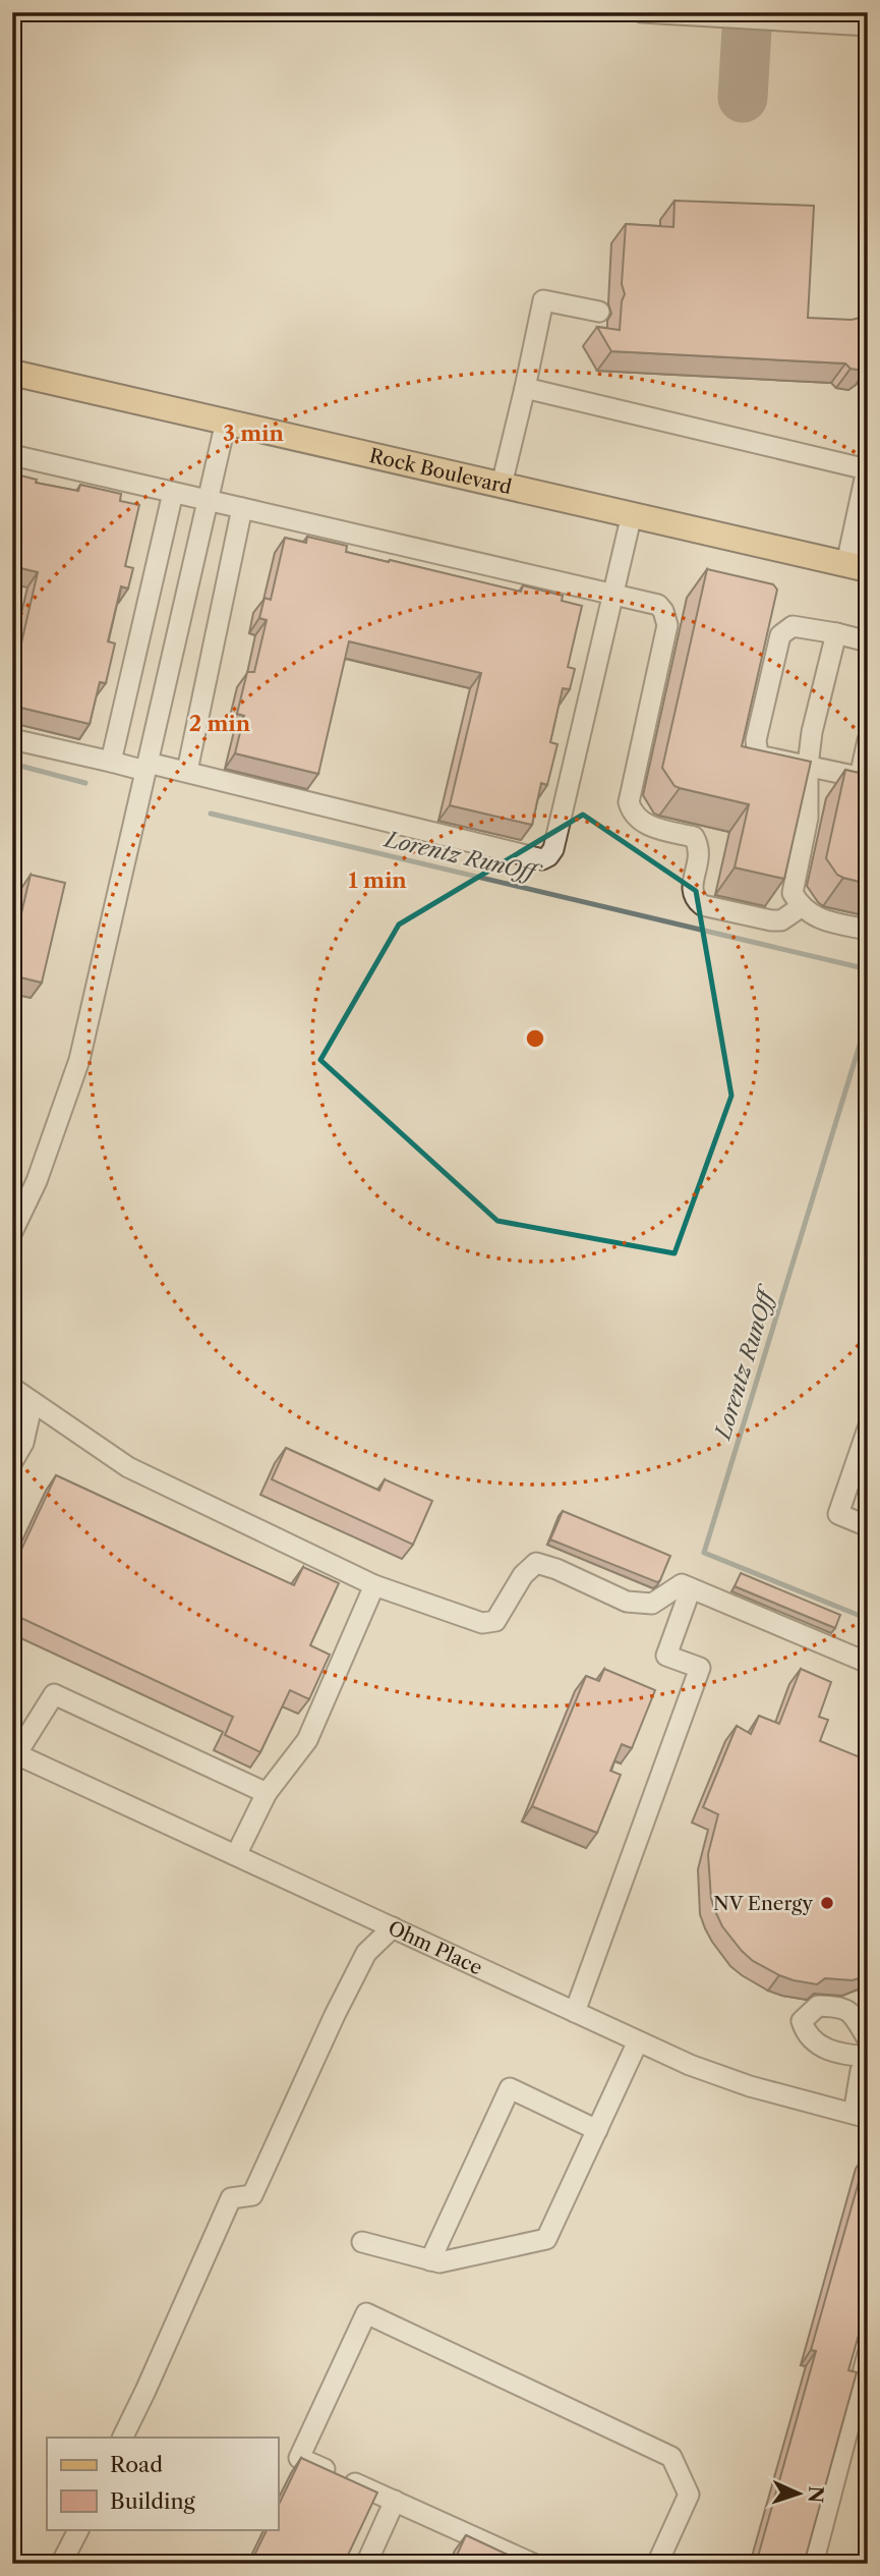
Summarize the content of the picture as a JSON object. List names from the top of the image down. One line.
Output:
{"streets":{"main road":["Rock Boulevard"],"street":["Ohm Place"]},"water":["Lorentz RunOff"],"places":["NV Energy"],"legend":["Road","Building"],"north":"right","rings":["3 min","2 min","1 min"]}
